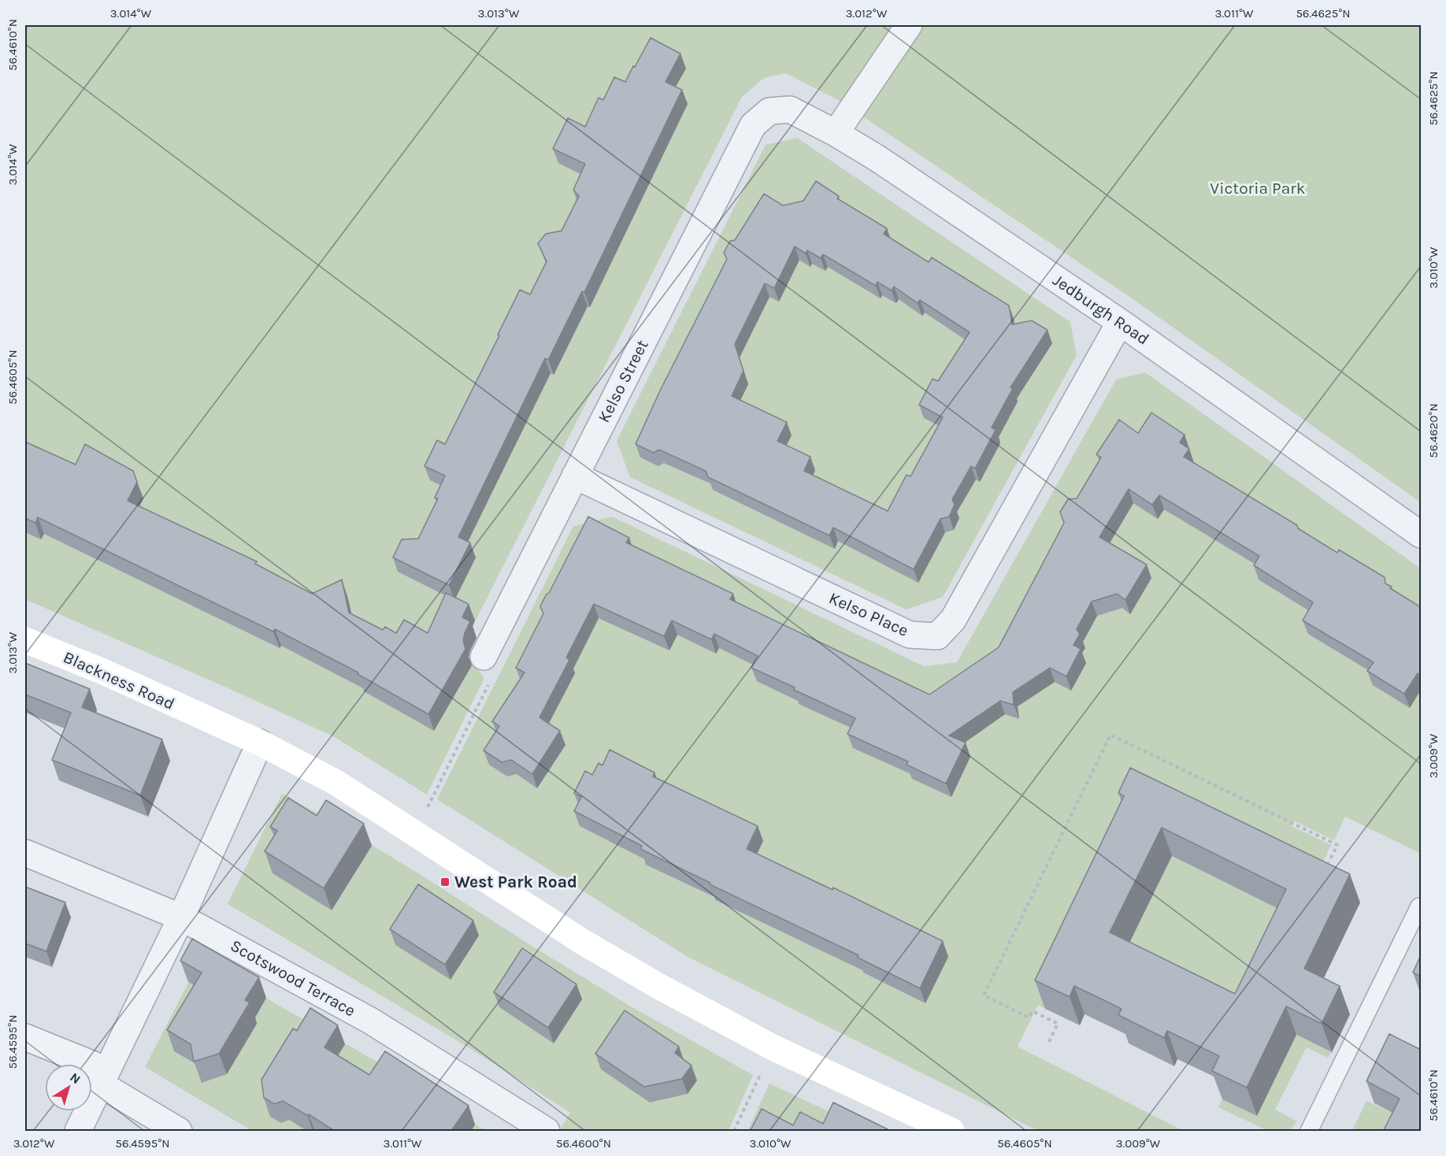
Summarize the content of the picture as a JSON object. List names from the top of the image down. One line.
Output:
{"streets":{"street":["Jedburgh Road","Kelso Street","Kelso Place","Blackness Road","Scotswood Terrace"]},"crossings":[["Jedburgh Road","Kelso Street"],["Jedburgh Road","Kelso Place"],["Kelso Street","Kelso Place"]],"parks":["Victoria Park"],"places":{"transit":["West Park Road"]},"north":"top right","coordinates":["3.014°W","3.013°W","3.012°W","3.011°W","56.4625°N","56.4610°N","3.010°W","56.4605°N","56.4620°N","3.009°W","56.4595°N","56.4600°N"]}
